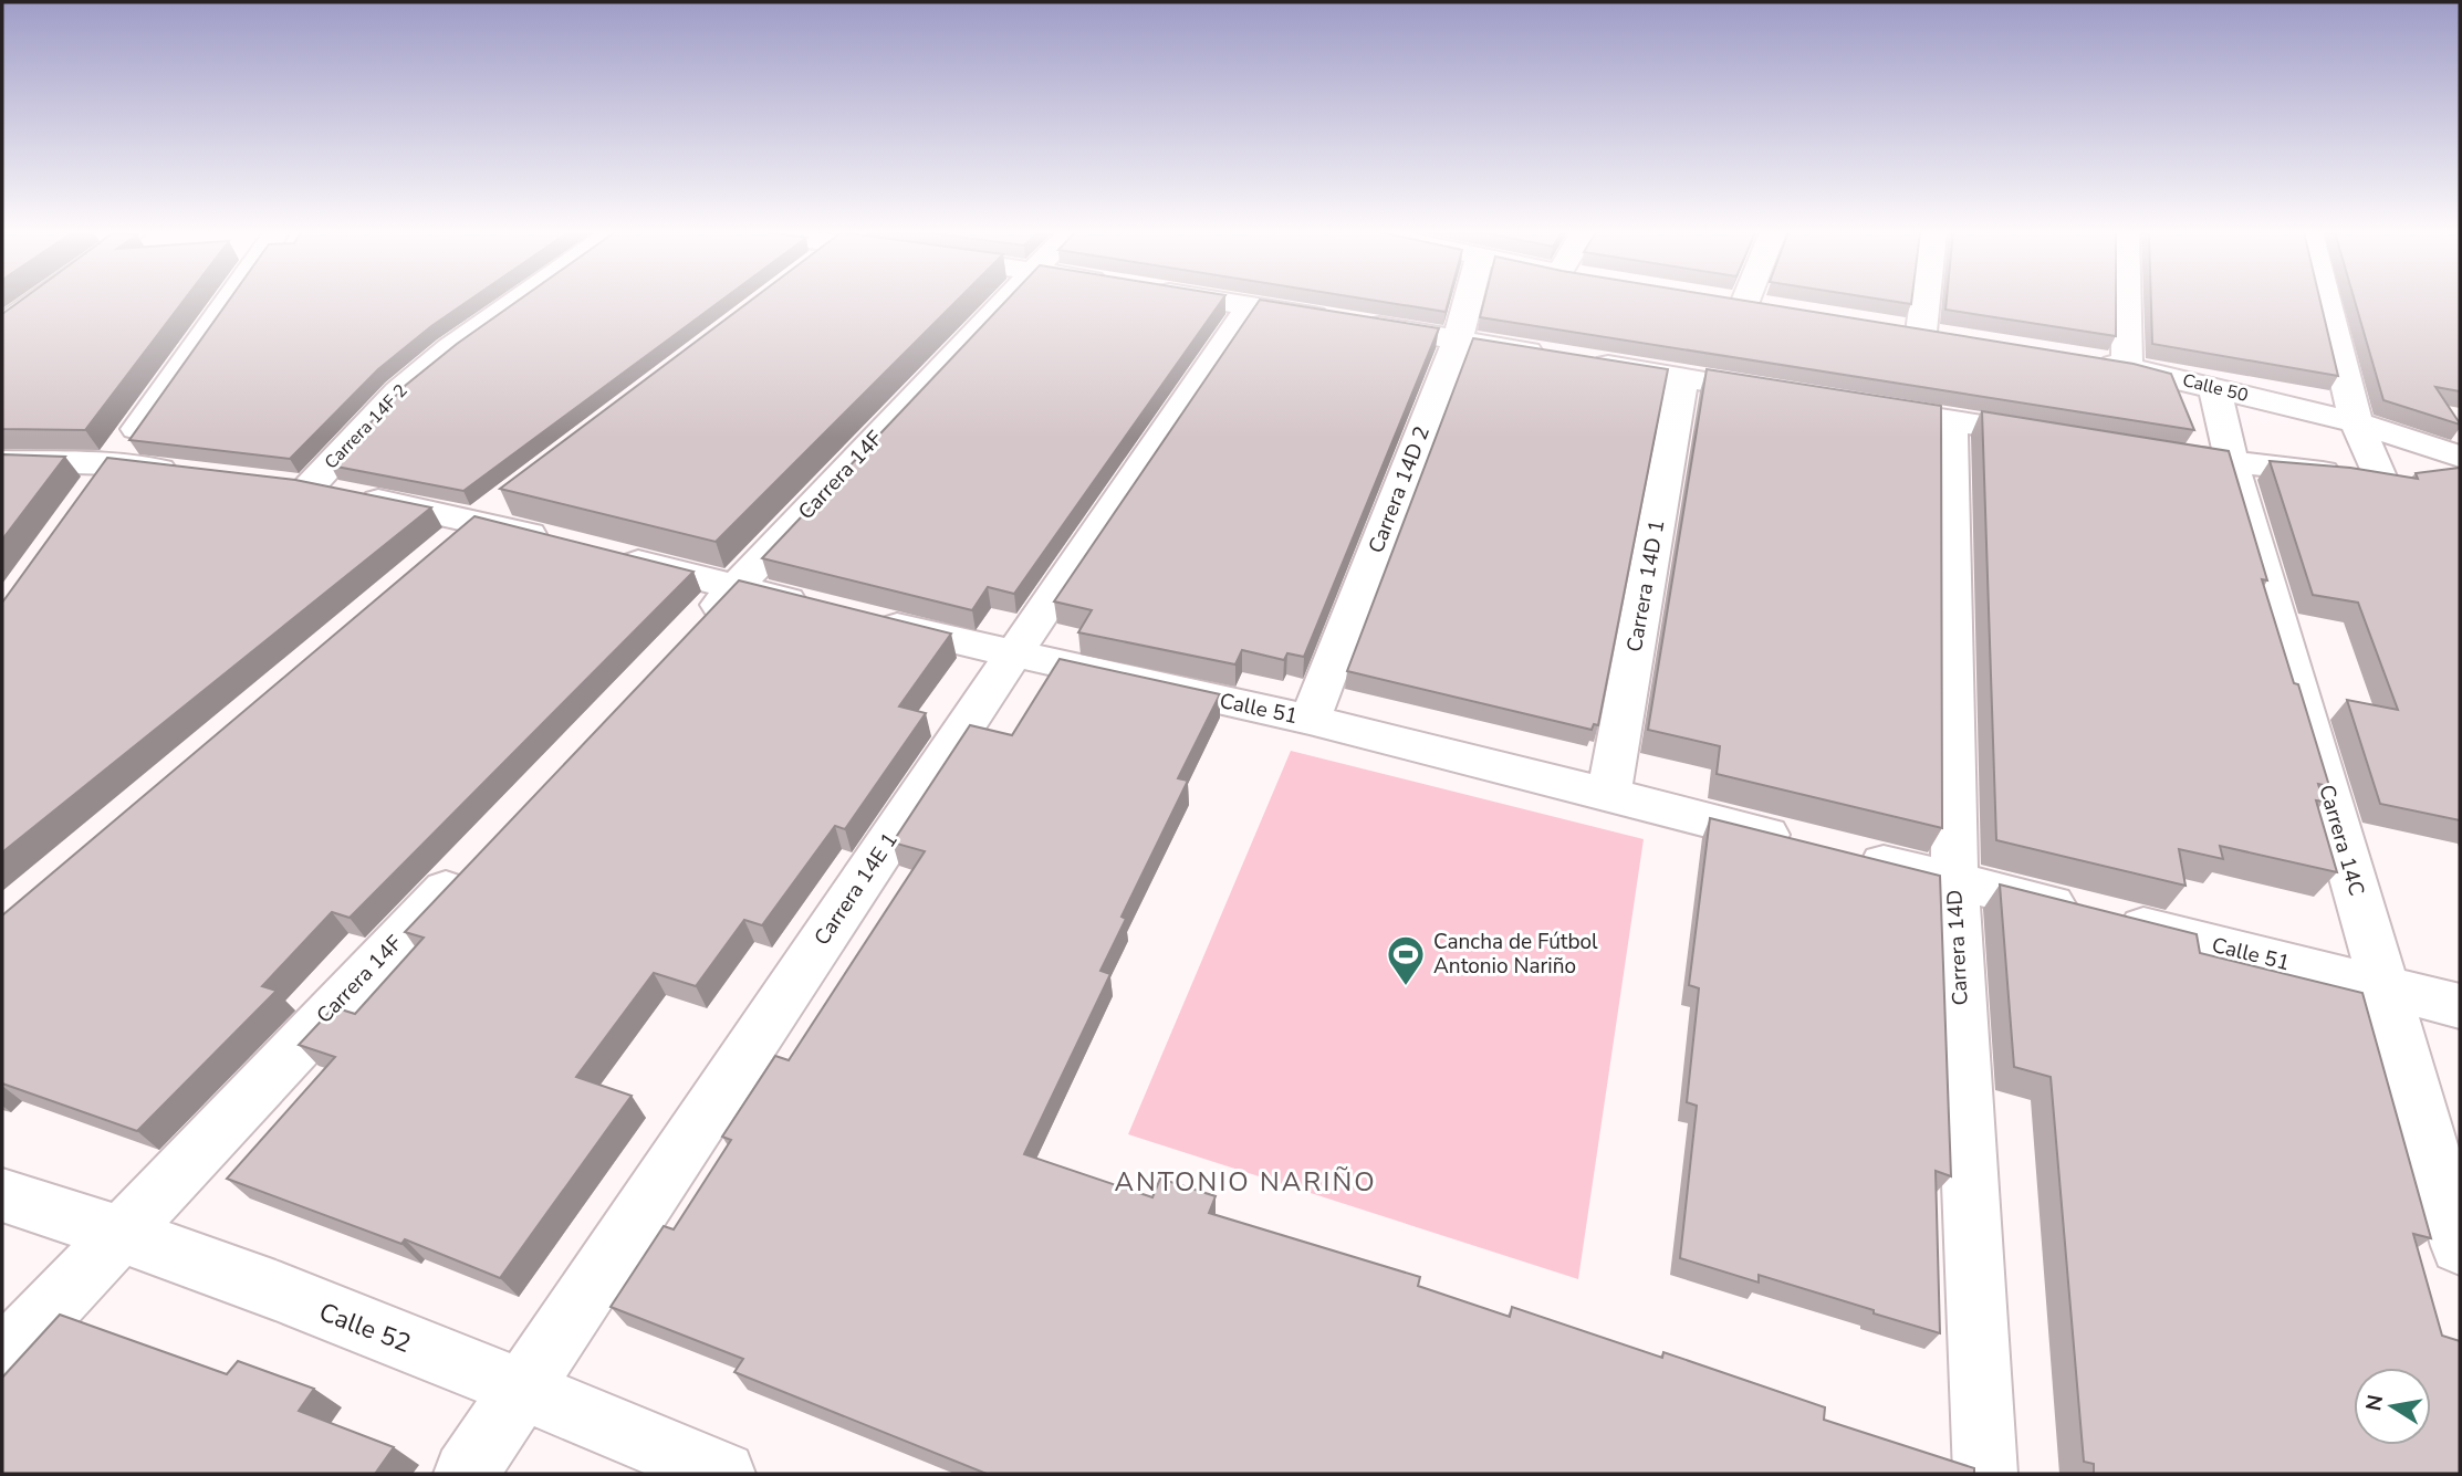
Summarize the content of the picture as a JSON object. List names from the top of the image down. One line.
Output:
{"streets":{"street":["Calle 50","Carrera 14F 2","Carrera 14F","Carrera 14D 2","Carrera 14D 1","Calle 51","Carrera 14C","Carrera 14E 1","Carrera 14D","Calle 52"]},"crossings":[["Calle 50","Carrera 14C"],["Carrera 14F","Calle 52"],["Carrera 14D 2","Calle 51"],["Carrera 14D 1","Calle 51"],["Calle 51","Carrera 14C"],["Calle 51","Carrera 14E 1"],["Calle 51","Carrera 14D"],["Carrera 14E 1","Calle 52"]],"districts":["ANTONIO NARIÑO"],"places":{"sports":["Cancha de Fútbol Antonio Nariño"]},"north":"left"}
